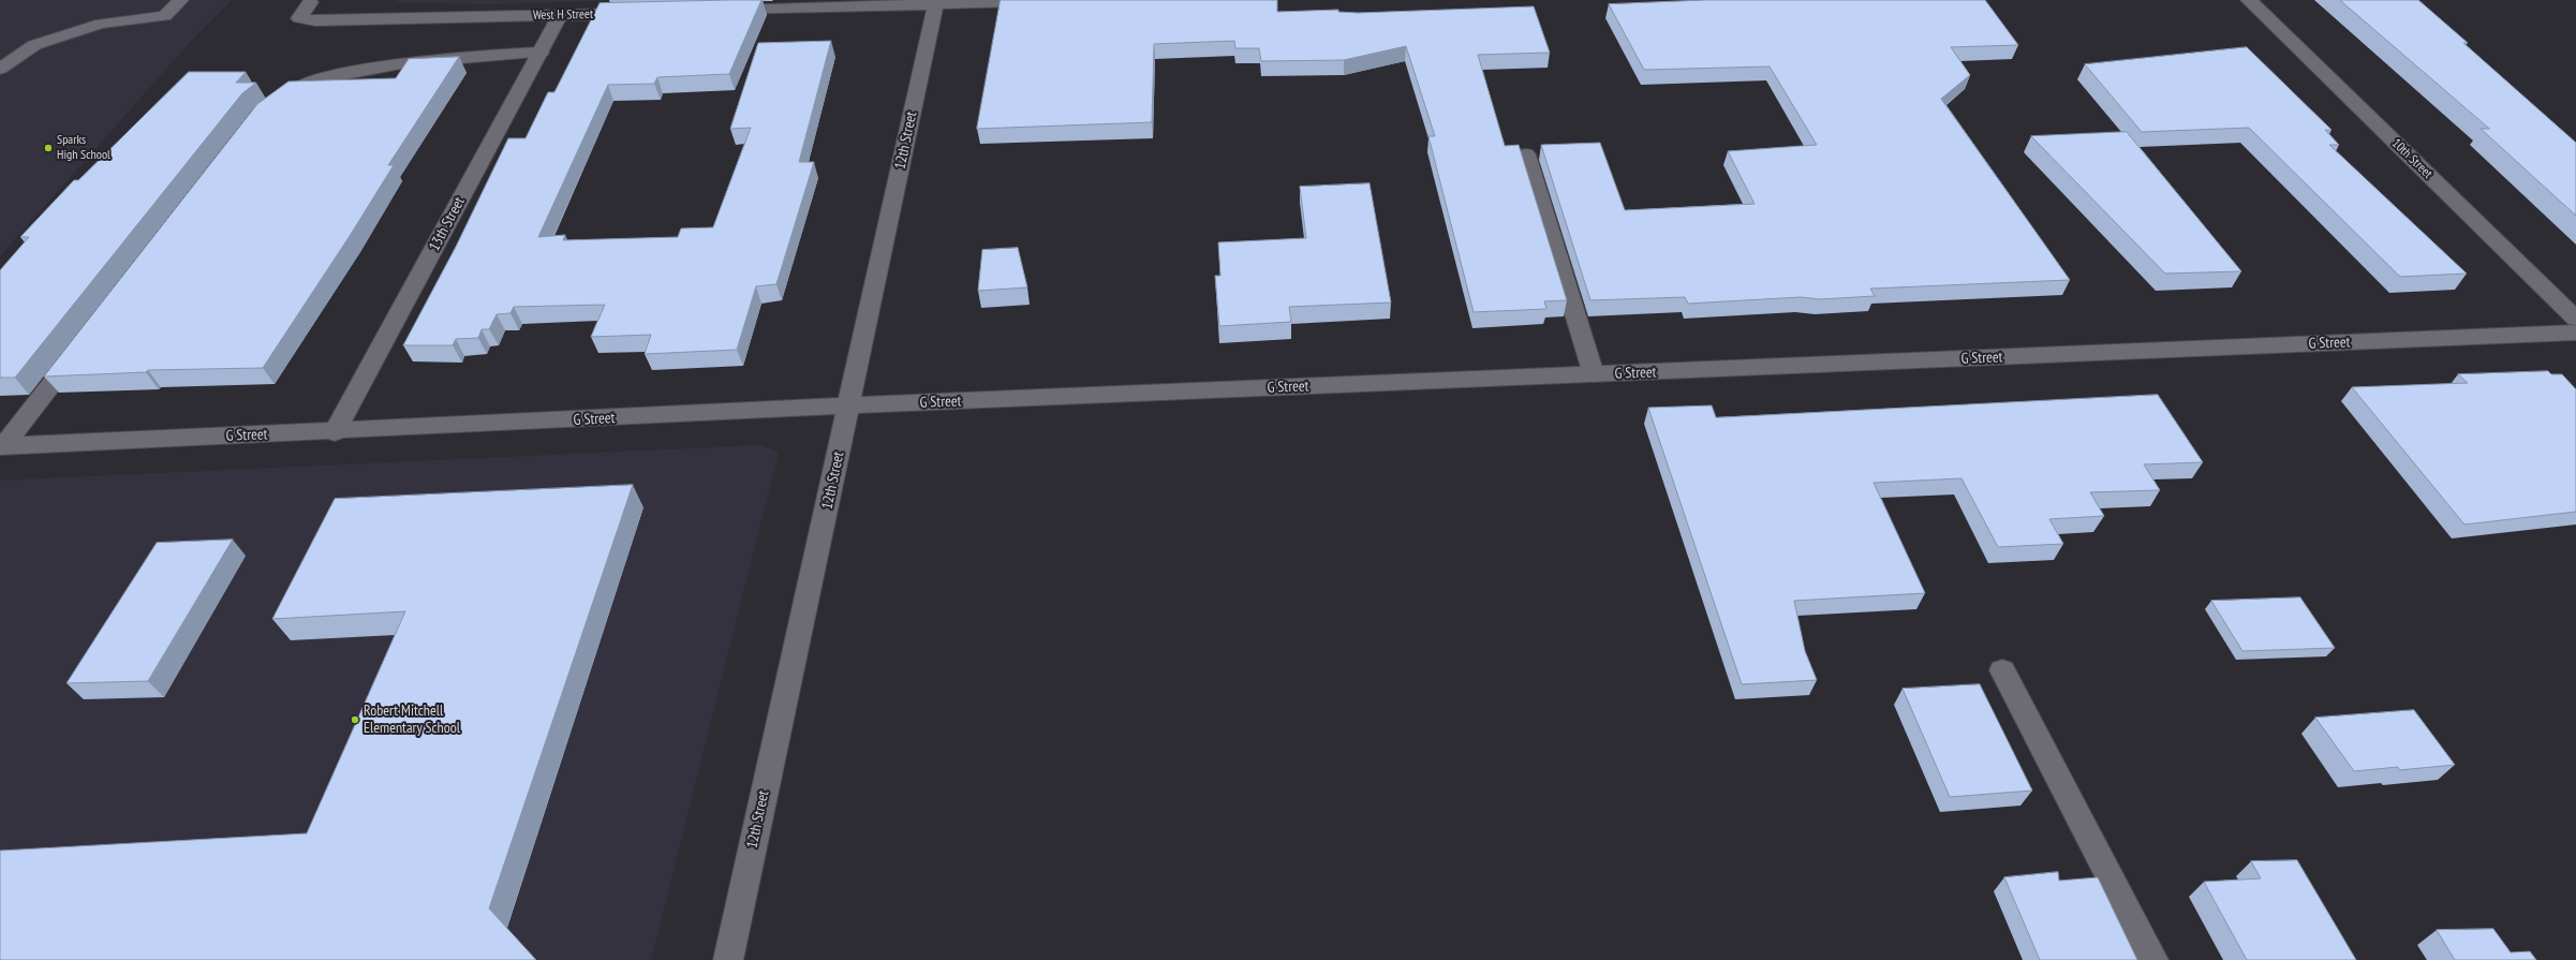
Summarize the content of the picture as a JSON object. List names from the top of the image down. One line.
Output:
{"streets":{"street":["West H Street","12th Street","10th Street","13th Street","G Street"]},"crossings":[["West H Street","13th Street"],["12th Street","G Street"],["13th Street","G Street"]],"places":["Sparks High School","Robert Mitchell Elementary School"]}
